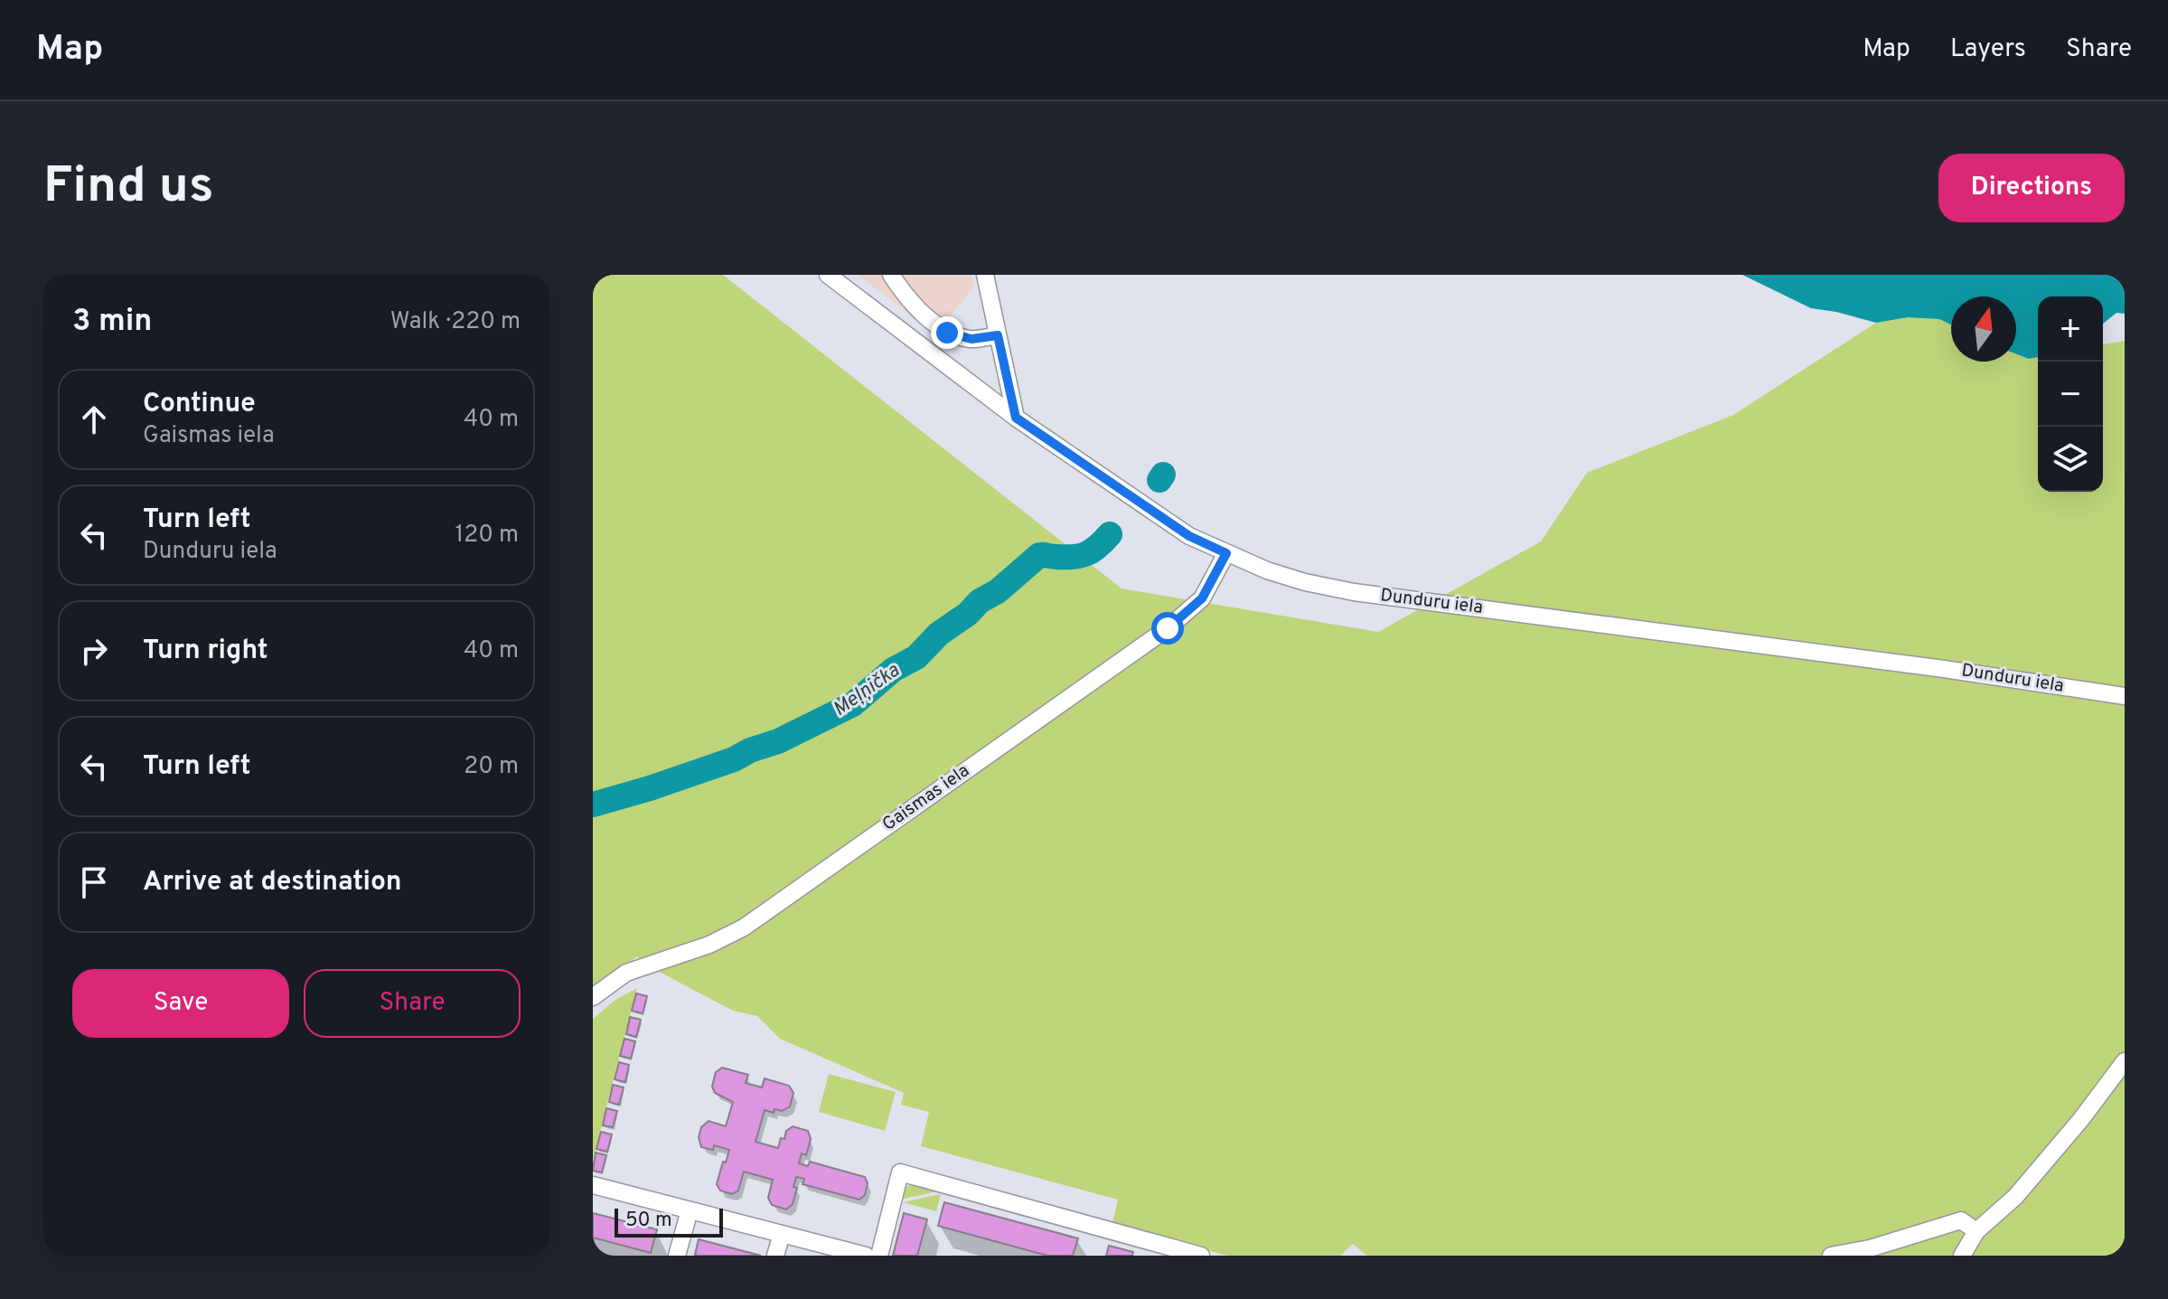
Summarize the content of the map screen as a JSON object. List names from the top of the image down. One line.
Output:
{"streets":{"street":["Dunduru iela","Gaismas iela"]},"crossings":[["Dunduru iela","Gaismas iela"]],"water":["Meļņička"],"scale_bar":"50 m","north":"top","page":{"header":"Map","nav":["Map","Layers","Share"],"buttons":["Directions",["Save","Share"]],"title":"Find us","heading":["3 min","Walk · 220 m"],"map_buttons":["+","−"],"list":[["Continue","Gaismas iela","40 m"],["Turn left","Dunduru iela","120 m"],["Turn right","40 m"],["Turn left","20 m"],"Arrive at destination"],"scale":"50 m"}}
